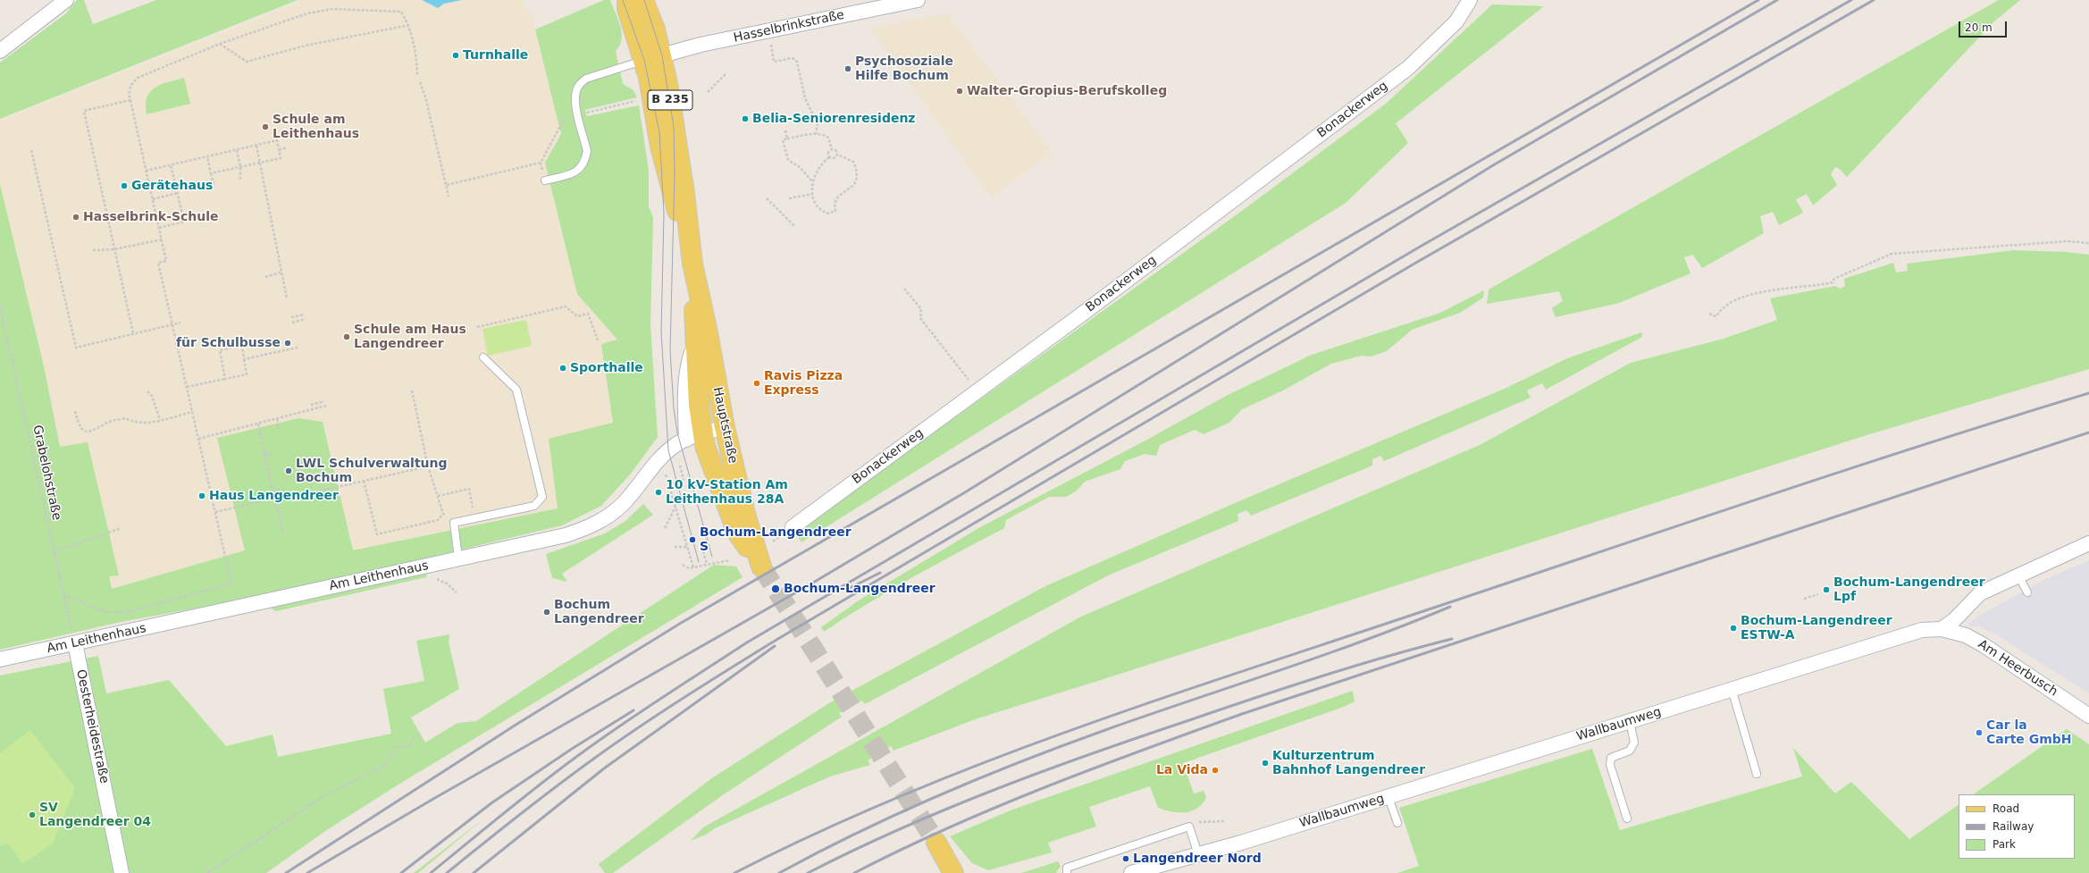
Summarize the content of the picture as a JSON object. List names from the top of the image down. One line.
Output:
{"streets":{"main road":["B 235","Hauptstraße"],"street":["Hasselbrinkstraße","Bonackerweg","Am Leithenhaus","Am Heerbusch","Wallbaumweg","Oesterheidestraße"],"path":["Grabelohstraße"]},"crossings":[["Hasselbrinkstraße","Hauptstraße"],["Hauptstraße","Am Leithenhaus"],["Grabelohstraße","Am Leithenhaus"],["Grabelohstraße","Oesterheidestraße"],["Am Leithenhaus","Oesterheidestraße"],["Am Heerbusch","Wallbaumweg"]],"places":["Turnhalle","Psychosoziale Hilfe Bochum","Walter-Gropius-Berufskolleg","Belia-Seniorenresidenz","Schule am Leithenhaus","Gerätehaus","Hasselbrink-Schule","Schule am Haus Langendreer","für Schulbusse","Sporthalle","Ravis Pizza Express","LWL Schulverwaltung Bochum","10 kV-Station Am Leithenhaus 28A","Haus Langendreer","Bochum-Langendreer S","Bochum-Langendreer","Bochum-Langendreer Lpf","Bochum Langendreer","Bochum-Langendreer ESTW-A","Car la Carte GmbH","Kulturzentrum Bahnhof Langendreer","La Vida","SV Langendreer 04","Langendreer Nord"],"legend":["Road","Railway","Park"],"scale_bar":"20 m"}
